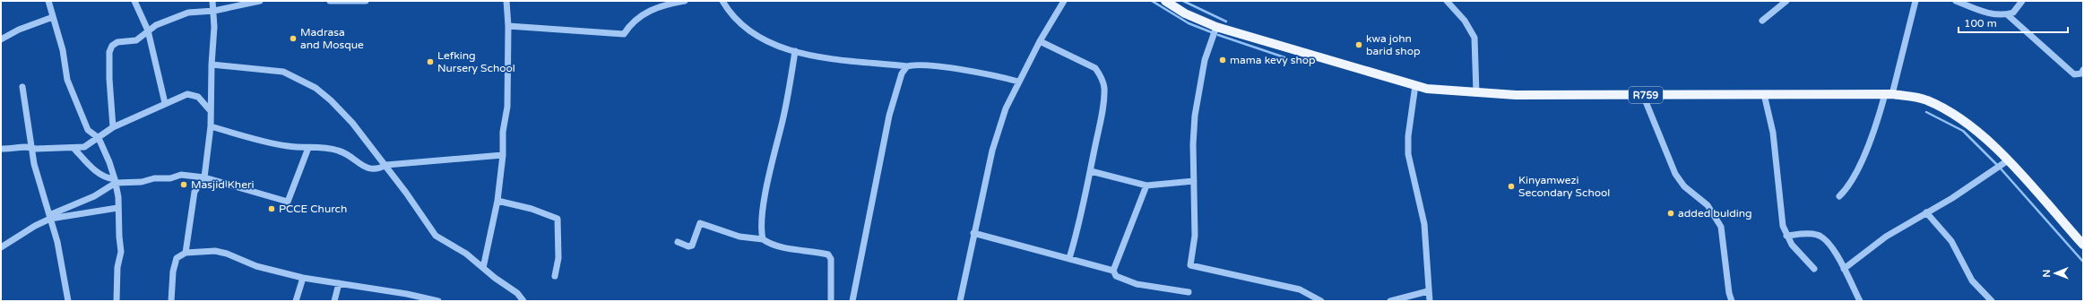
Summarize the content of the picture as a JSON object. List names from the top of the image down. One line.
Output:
{"streets":{"main road":["R759"]},"places":["Madrasa and Mosque","kwa john barid shop","mama kevy shop","Lefking Nursery School","Masjid Kheri","Kinyamwezi Secondary School","PCCE Church","added bulding"],"scale_bar":"100 m","north":"left"}
